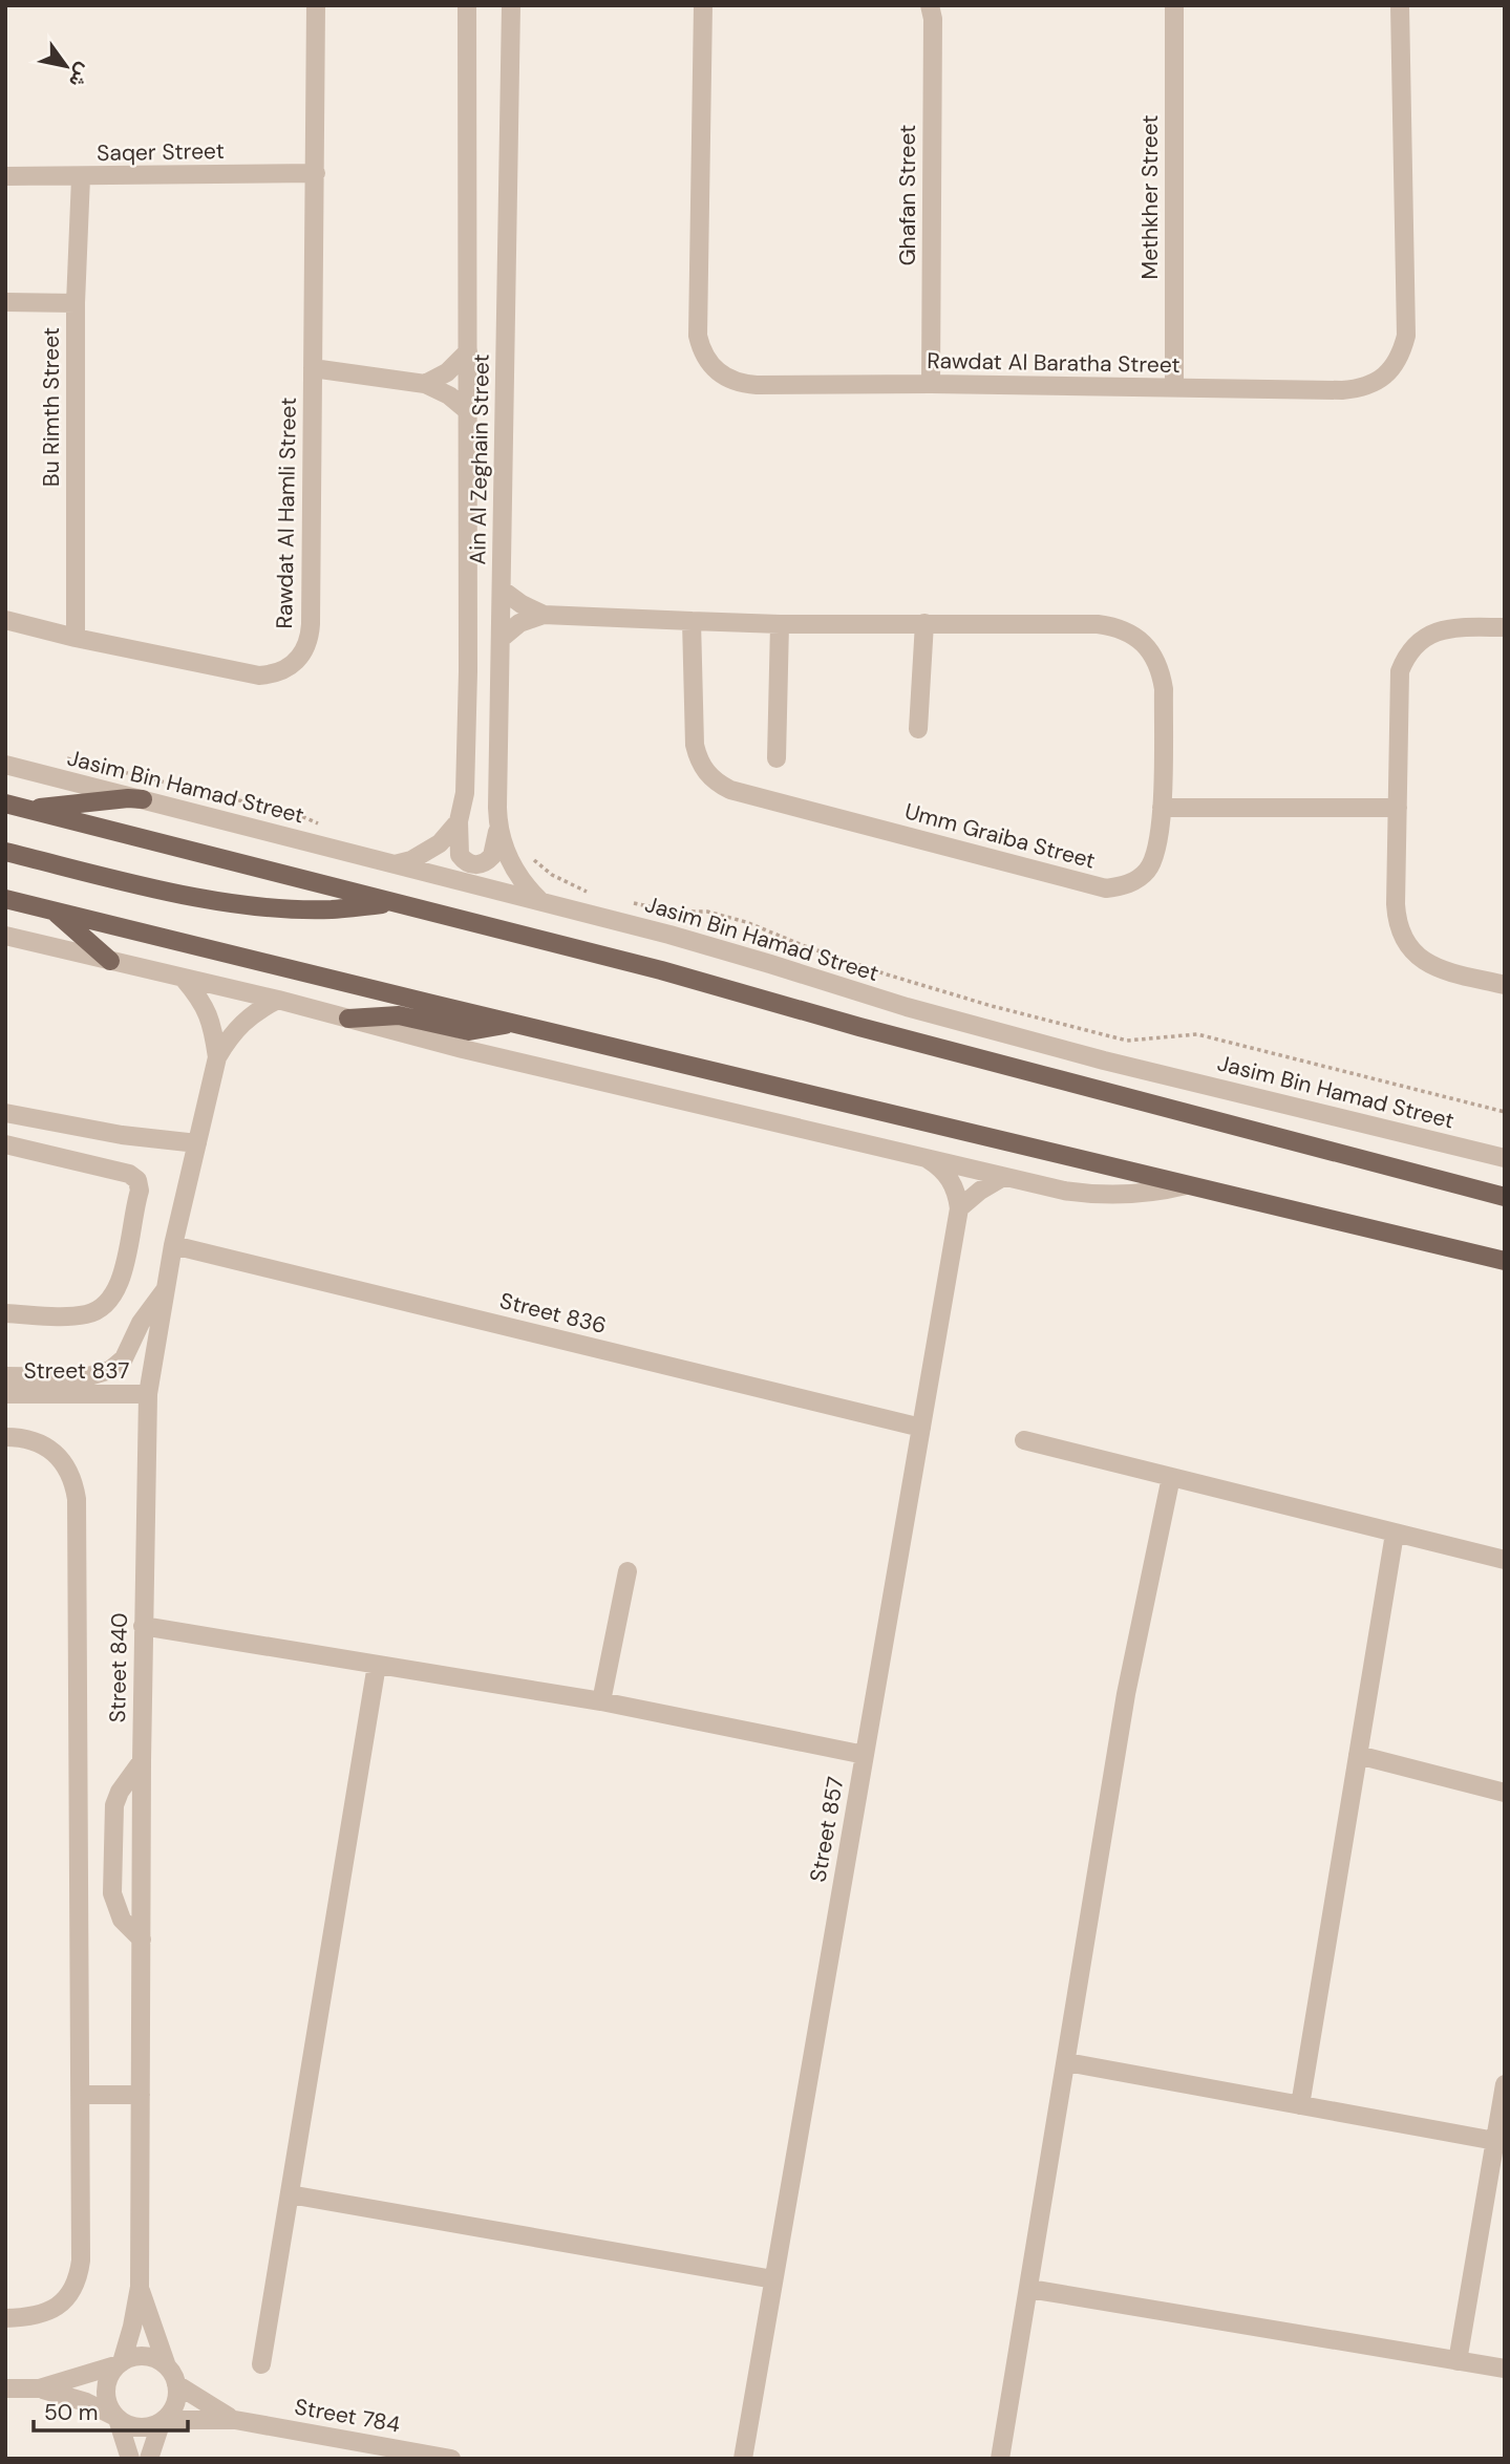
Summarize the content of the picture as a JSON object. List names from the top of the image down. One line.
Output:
{"streets":{"street":["Saqer Street","Ghafan Street","Methkher Street","Rawdat Al Baratha Street","Bu Rimth Street","Ain Al Zeghain Street","Rawdat Al Hamli Street","Jasim Bin Hamad Street","Umm Graiba Street","Street 836","Street 837","Street 840","Street 857","Street 784"]},"crossings":[["Saqer Street","Bu Rimth Street"],["Saqer Street","Rawdat Al Hamli Street"],["Ghafan Street","Rawdat Al Baratha Street"],["Methkher Street","Rawdat Al Baratha Street"],["Bu Rimth Street","Rawdat Al Hamli Street"],["Ain Al Zeghain Street","Rawdat Al Hamli Street"],["Ain Al Zeghain Street","Jasim Bin Hamad Street"],["Ain Al Zeghain Street","Umm Graiba Street"],["Street 836","Street 840"],["Street 836","Street 857"],["Street 837","Street 840"],["Street 840","Street 784"]],"scale_bar":"50 m","north":"bottom right"}
